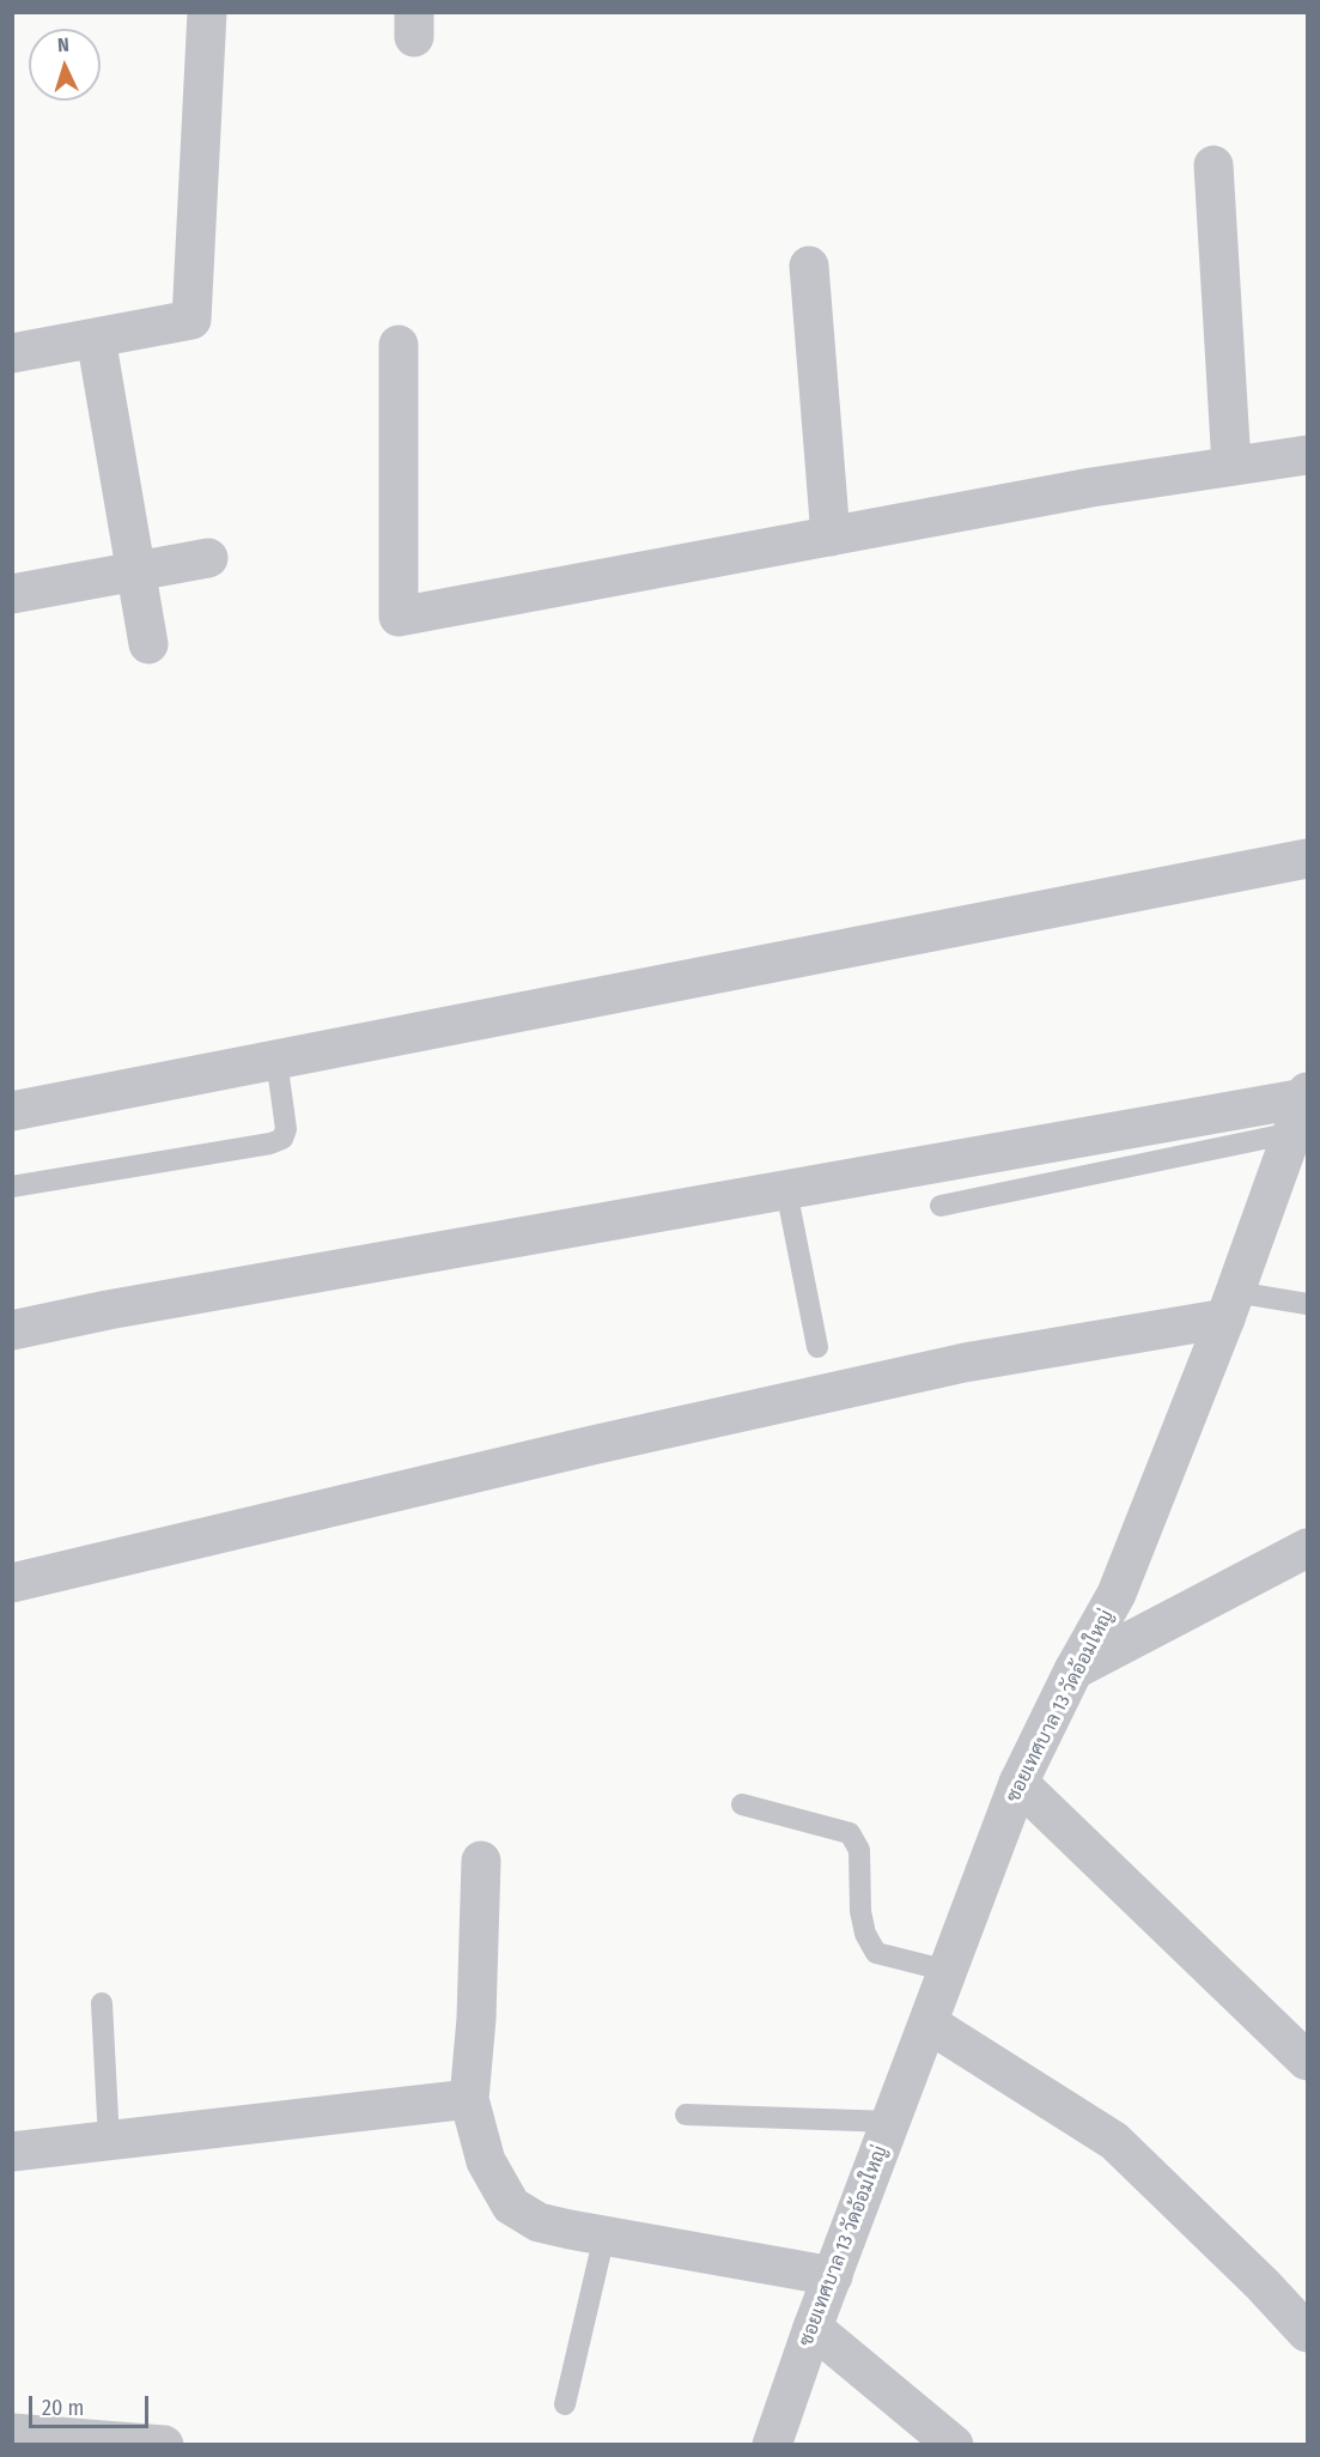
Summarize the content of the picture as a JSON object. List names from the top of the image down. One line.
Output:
{"streets":{"street":["ซอยเทศบาล 13 วัดอ้อมใหญ่"]},"scale_bar":"20 m","north":"top"}
